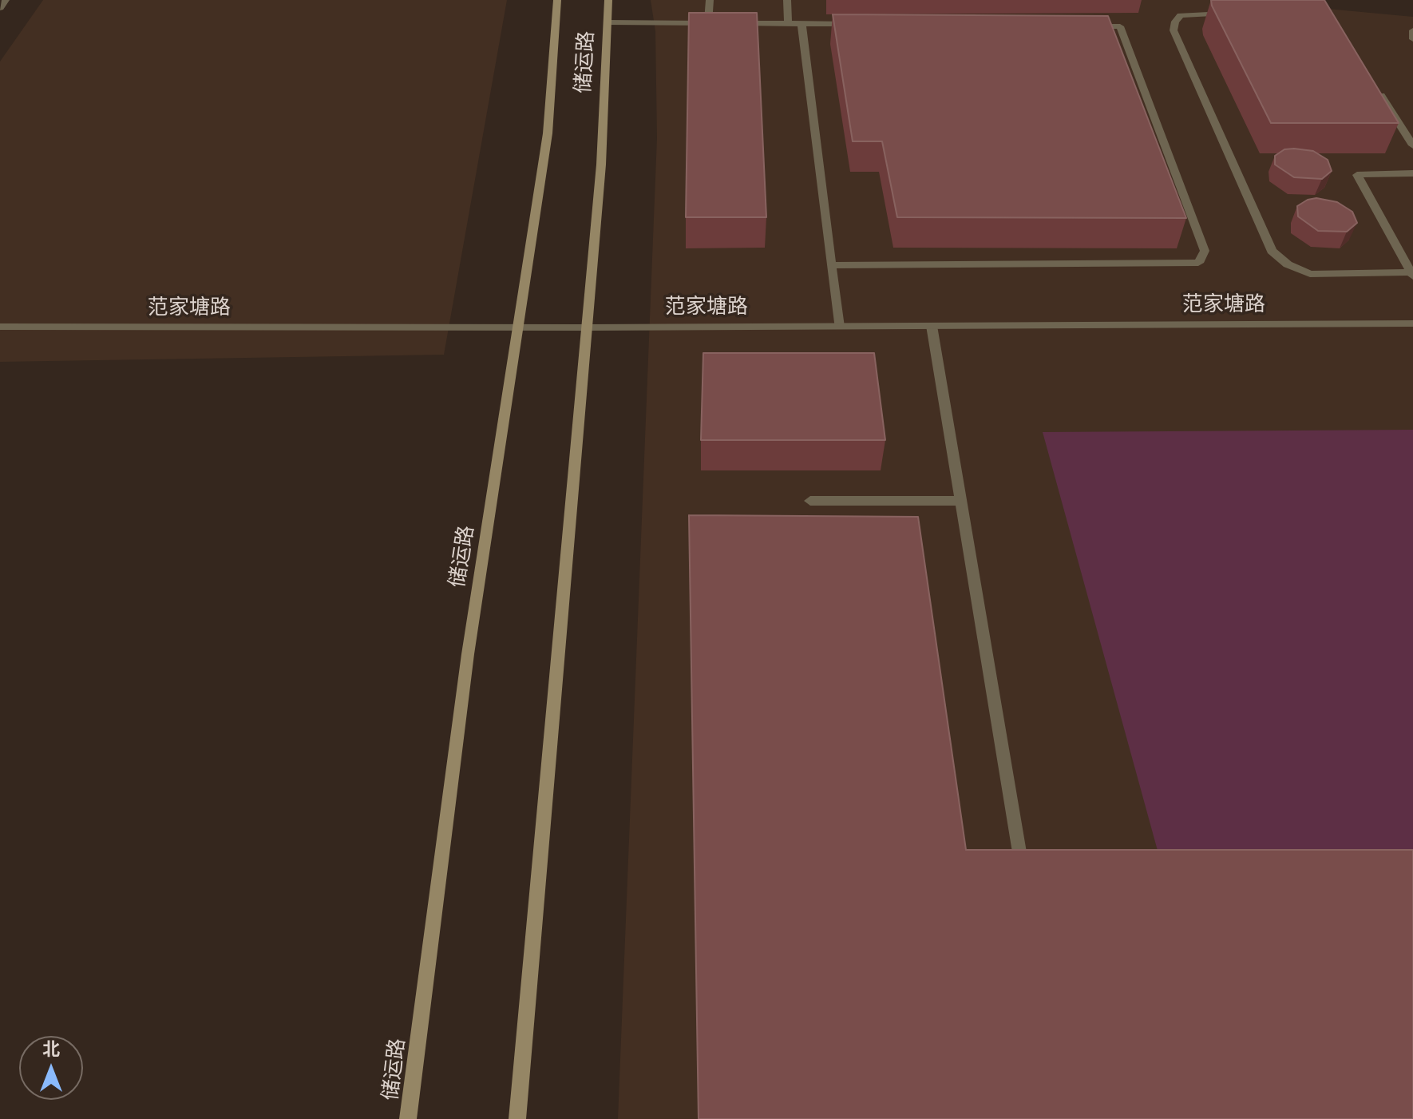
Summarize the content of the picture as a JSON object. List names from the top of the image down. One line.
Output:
{"streets":{"main road":["储运路"],"street":["范家塘路"]},"crossings":[["储运路","范家塘路"]],"north":"top"}
